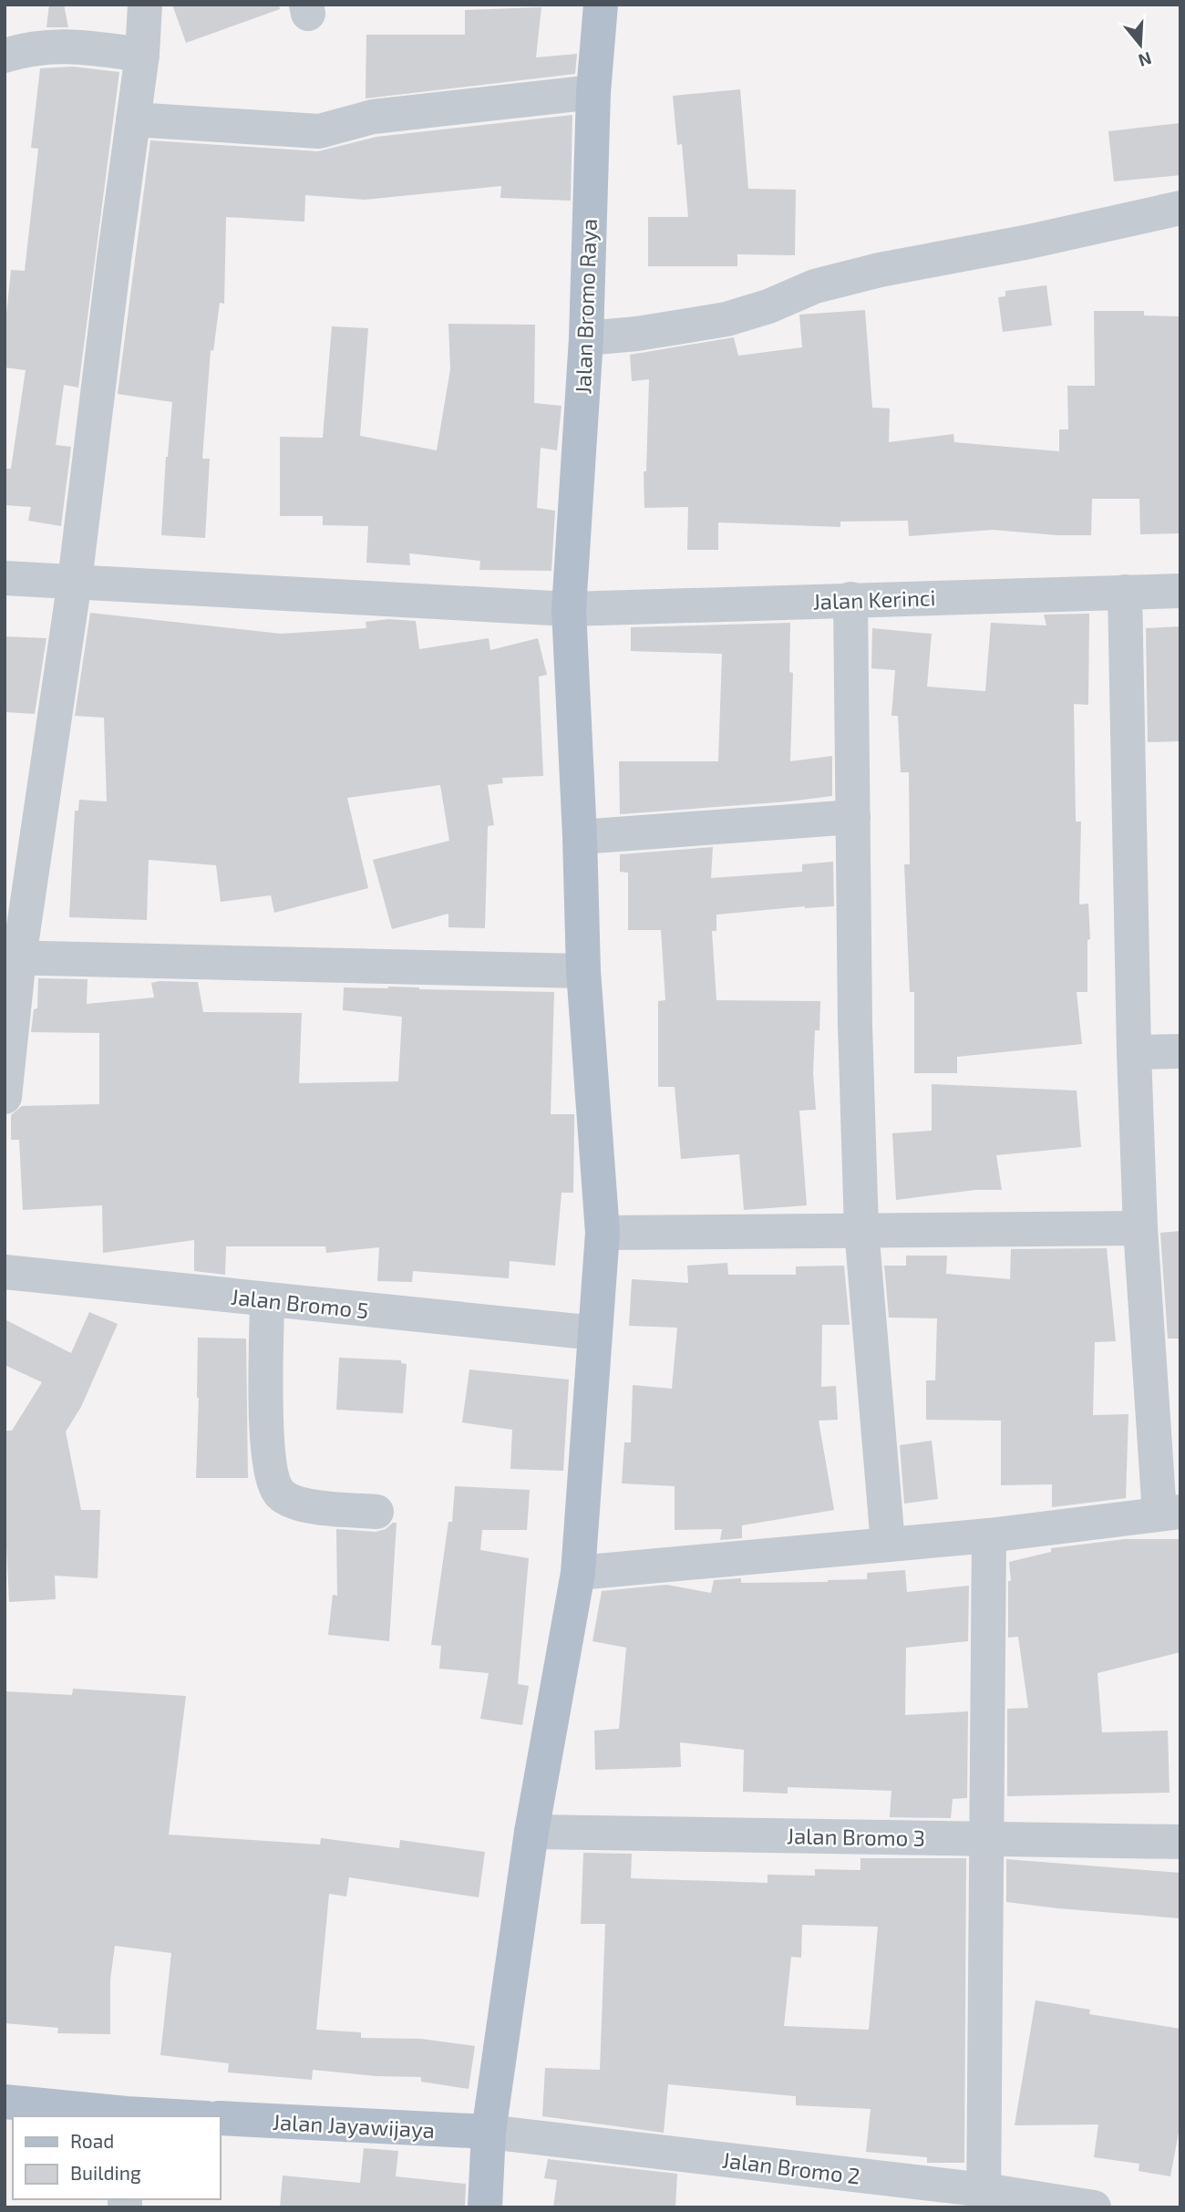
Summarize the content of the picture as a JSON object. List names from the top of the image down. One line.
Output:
{"streets":{"main road":["Jalan Bromo Raya","Jalan Jayawijaya"],"street":["Jalan Kerinci","Jalan Bromo 5","Jalan Bromo 3","Jalan Bromo 2"]},"crossings":[["Jalan Bromo Raya","Jalan Kerinci"],["Jalan Bromo Raya","Jalan Bromo 5"],["Jalan Bromo Raya","Jalan Bromo 3"],["Jalan Bromo Raya","Jalan Jayawijaya"],["Jalan Bromo Raya","Jalan Bromo 2"],["Jalan Jayawijaya","Jalan Bromo 2"]],"legend":["Road","Building"],"north":"bottom"}
